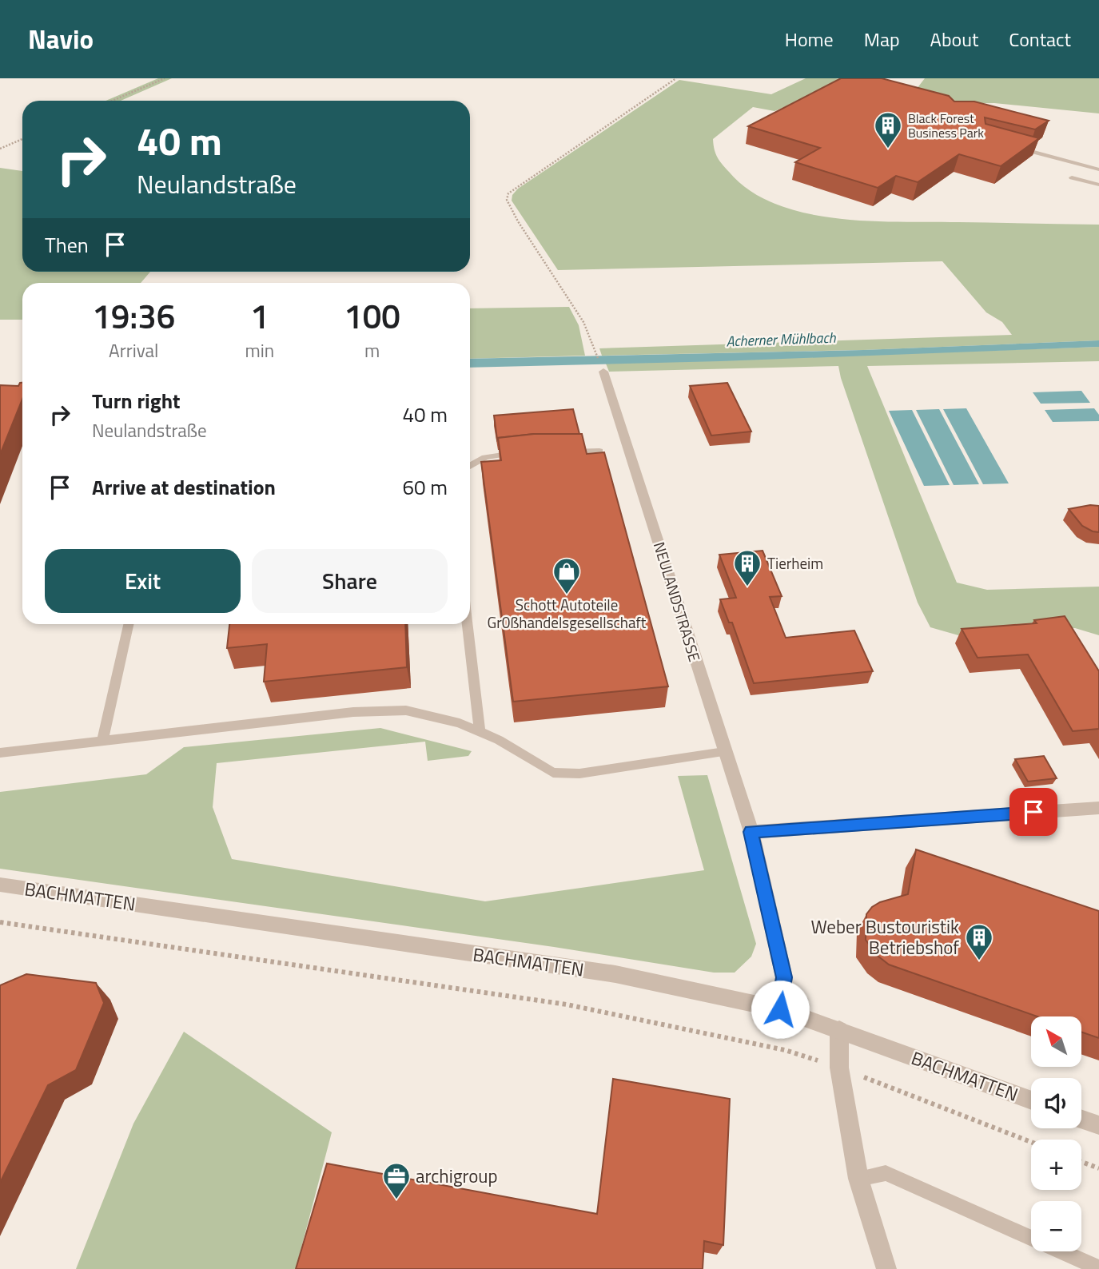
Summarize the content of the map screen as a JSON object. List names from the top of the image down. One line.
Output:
{"streets":{"street":["NEULANDSTRASSE","BACHMATTEN"]},"crossings":[["NEULANDSTRASSE","BACHMATTEN"]],"water":["Acherner Mühlbach"],"places":{"building":["Black Forest Business Park","Tierheim","Weber Bustouristik Betriebshof"],"shop":["Schott Autoteile Gr0ßhandelsgesellschaft"],"office":["archigroup"]},"north":"top left","page":{"header":"Navio","nav":["Home","Map","About","Contact"],"turn":["40 m","Neulandstraße"],"then":"Then","eta":["19:36","Arrival","1","min","100","m"],"list":[{"name":"Turn right","note":"Neulandstraße","value":"40 m"},{"name":"Arrive at destination","value":"60 m"}],"buttons":["Exit","Share"],"map_buttons":["+","−"]}}
